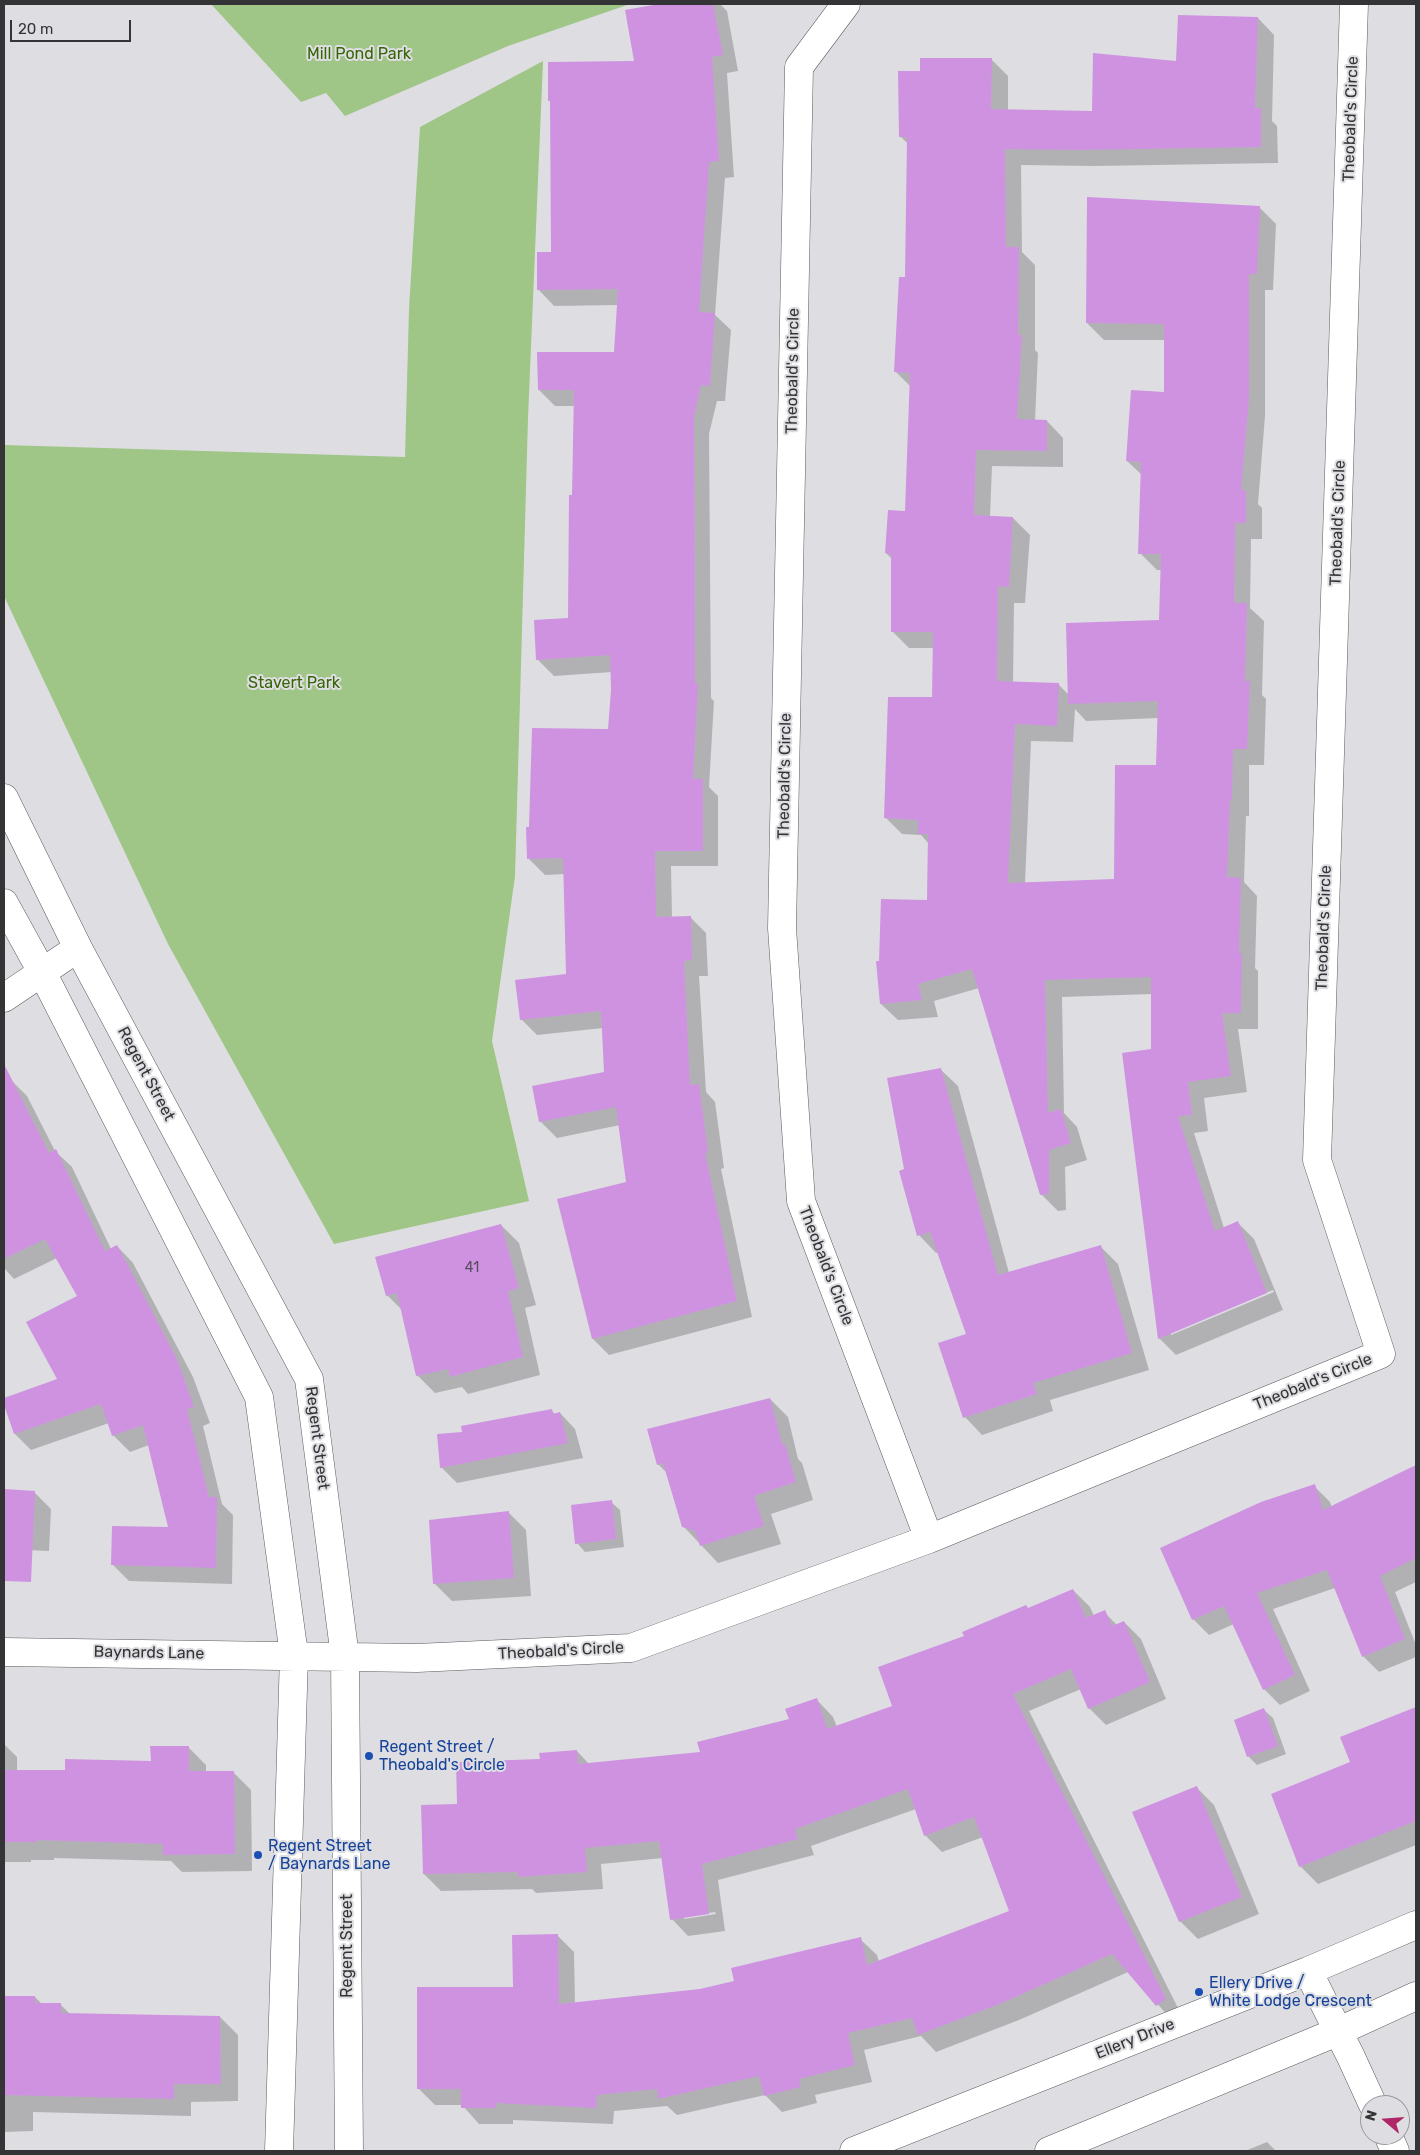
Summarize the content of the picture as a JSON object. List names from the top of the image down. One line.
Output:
{"streets":{"street":["Theobald's Circle","Regent Street","Baynards Lane","Ellery Drive"]},"crossings":[["Theobald's Circle","Regent Street"],["Theobald's Circle","Baynards Lane"]],"parks":["Mill Pond Park","Stavert Park"],"places":["Regent Street / Theobald's Circle","Regent Street / Baynards Lane","Ellery Drive / White Lodge Crescent"],"house_numbers":["41"],"scale_bar":"20 m","north":"left"}
